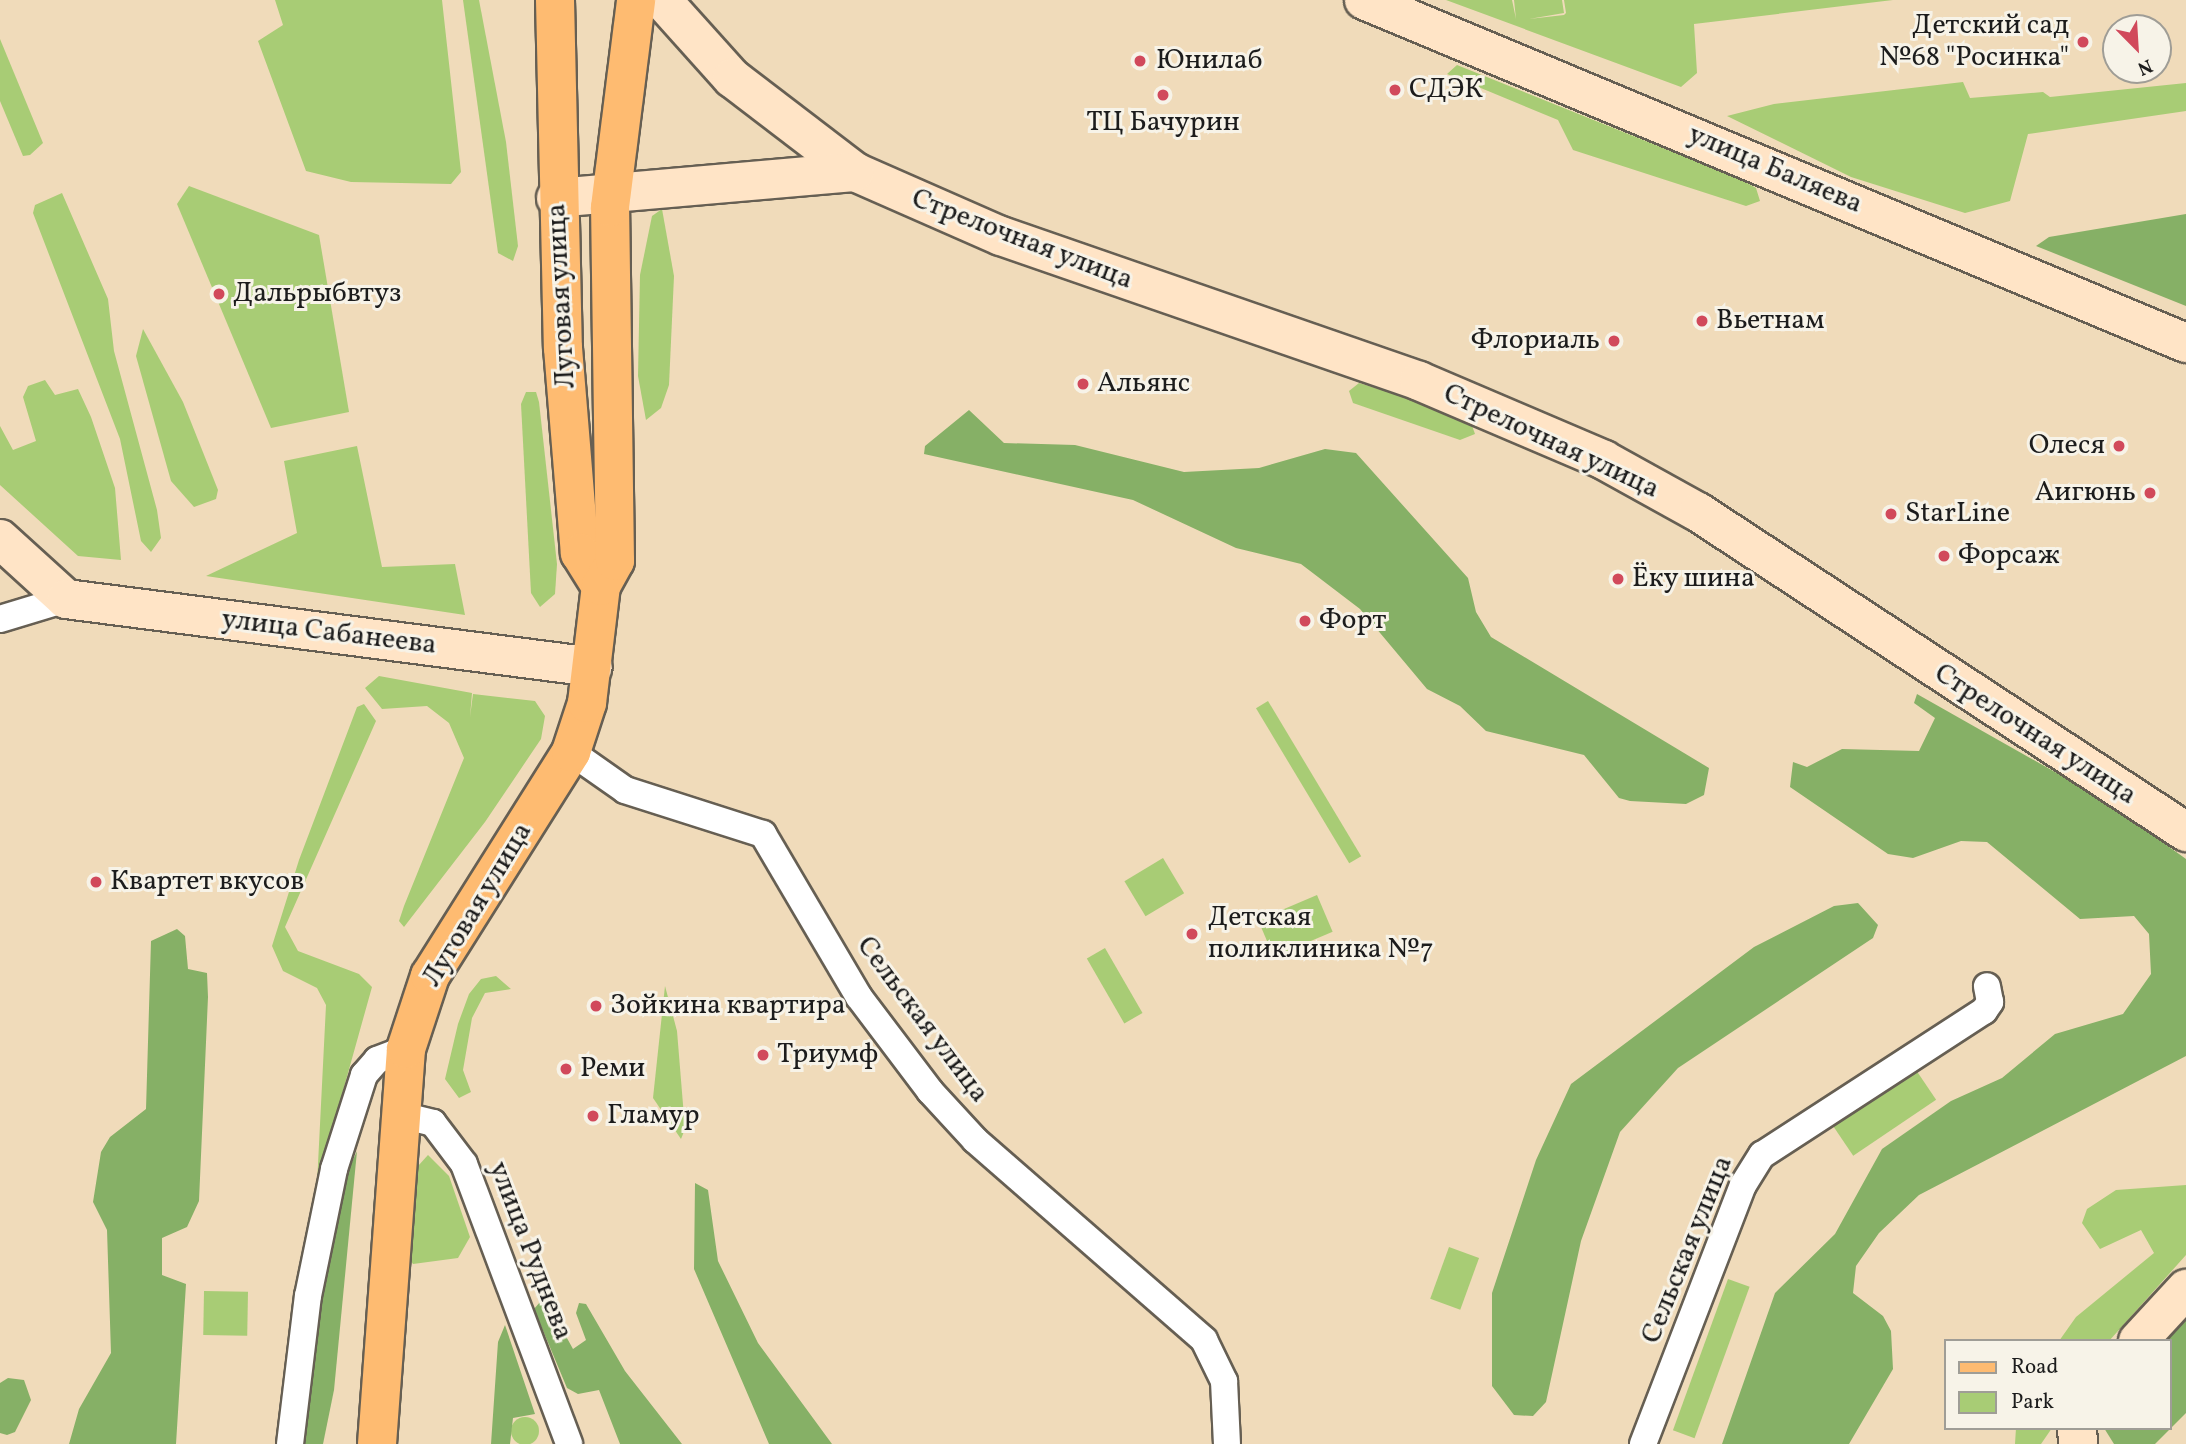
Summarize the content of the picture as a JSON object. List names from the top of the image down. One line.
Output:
{"streets":{"main road":["улица Баляева","Стрелочная улица","Луговая улица","улица Сабанеева"],"street":["Сельская улица","улица Руднева"]},"crossings":[["Стрелочная улица","Луговая улица"],["Луговая улица","улица Сабанеева"],["Луговая улица","Сельская улица"],["Луговая улица","улица Руднева"]],"places":["Детский сад №68 \"Росинка\"","Юнилаб","СДЭК","ТЦ Бачурин","Дальрыбвтуз","Вьетнам","Флориаль","Альянс","Олеся","Аигюнь","StarLine","Форсаж","Ёку шина","Форт","Квартет вкусов","Детская поликлиника №7","Зойкина квартира","Триумф","Реми","Гламур"],"legend":["Road","Park"],"north":"bottom right"}
